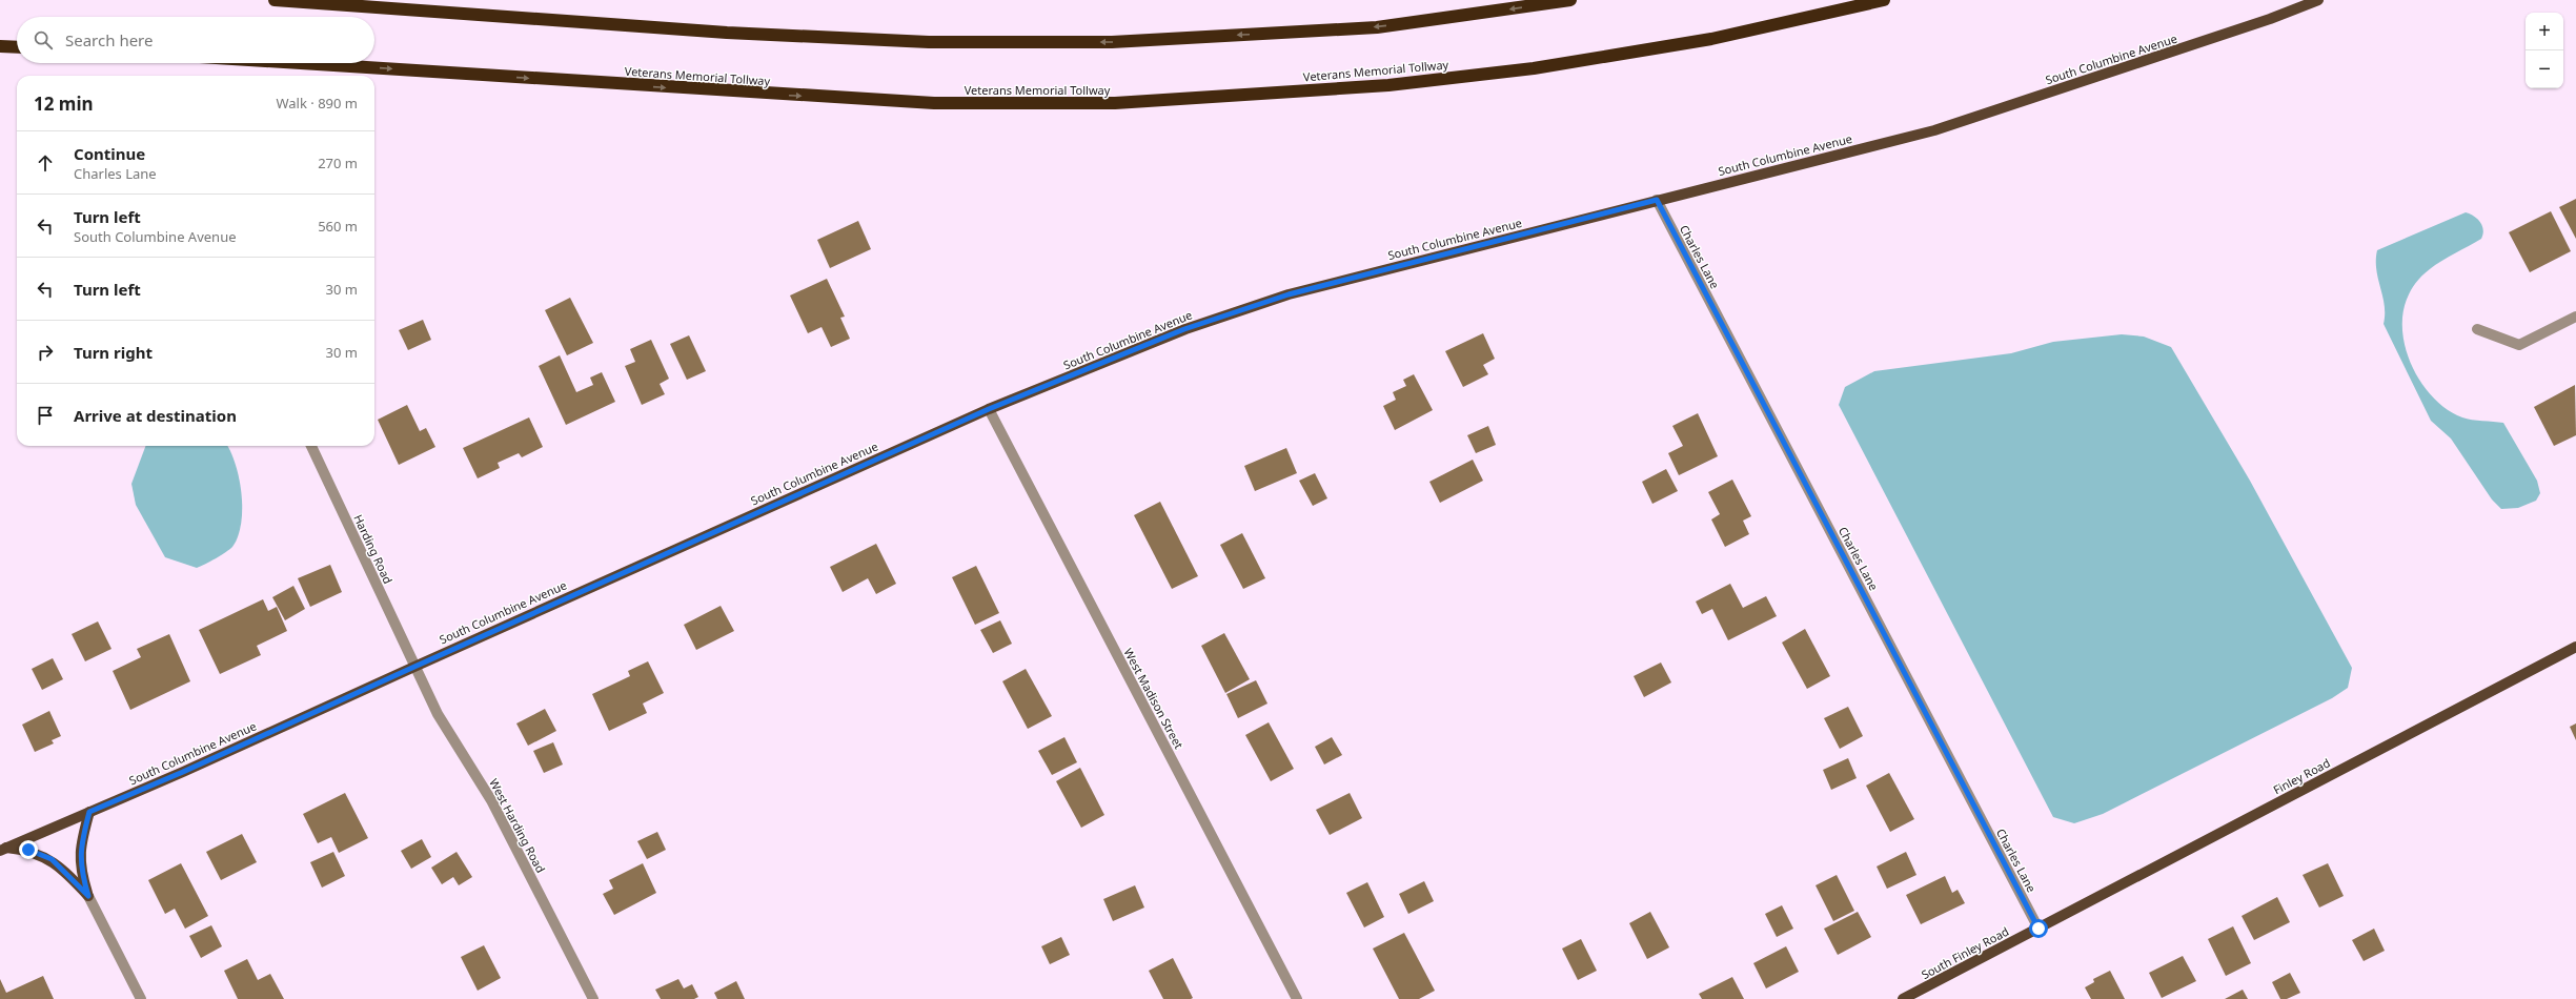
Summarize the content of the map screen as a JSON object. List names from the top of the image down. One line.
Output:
{"streets":{"highway":["Veterans Memorial Tollway"],"main road":["South Columbine Avenue","Finley Road","South Finley Road"],"street":["Charles Lane","Harding Road","West Madison Street","West Harding Road"]},"crossings":[["South Columbine Avenue","Charles Lane"],["South Columbine Avenue","Harding Road"],["South Columbine Avenue","West Madison Street"],["South Columbine Avenue","West Harding Road"],["Charles Lane","Finley Road"],["Charles Lane","South Finley Road"],["Harding Road","West Harding Road"],["Finley Road","South Finley Road"]],"page":{"map_buttons":["+","−"],"search":"Search here","heading":["12 min","Walk · 890 m"],"list":[["Continue","Charles Lane","270 m"],["Turn left","South Columbine Avenue","560 m"],["Turn left","30 m"],["Turn right","30 m"],"Arrive at destination"]}}
